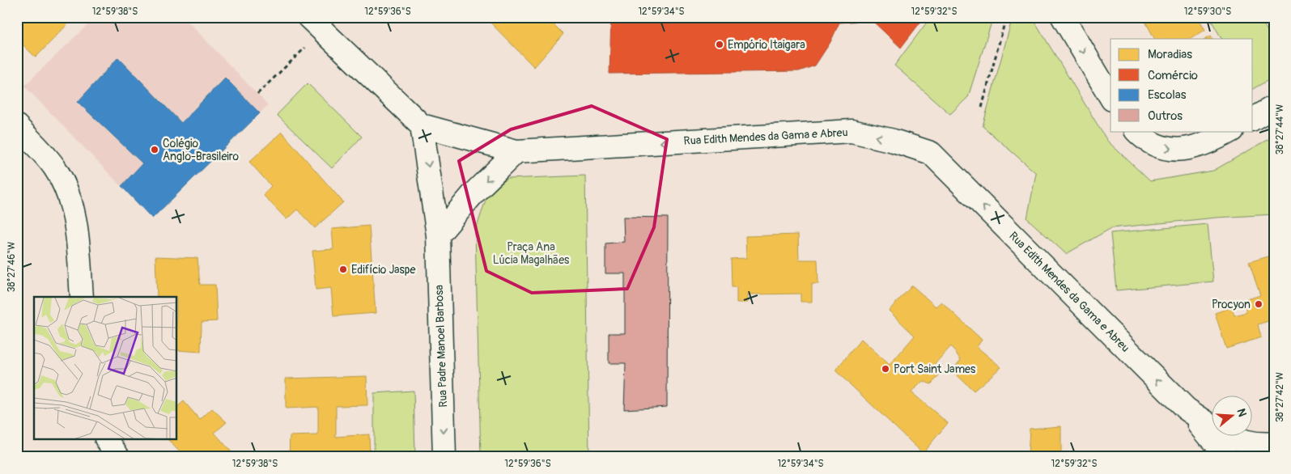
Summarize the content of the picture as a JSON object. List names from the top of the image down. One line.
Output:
{"streets":{"street":["Rua Edith Mendes da Gama e Abreu","Rua Padre Manoel Barbosa"]},"crossings":[["Rua Edith Mendes da Gama e Abreu","Rua Padre Manoel Barbosa"]],"one_way":["Rua Edith Mendes da Gama e Abreu","Rua Padre Manoel Barbosa"],"parks":["Praça Ana Lúcia Magalhães"],"places":["Empório Itaigara","Colégio Anglo-Brasileiro","Edifício Jaspe","Procyon","Port Saint James"],"legend":["Moradias","Comércio","Escolas","Outros"],"north":"right","coordinates":["12°59'38\"S","12°59'36\"S","12°59'34\"S","12°59'32\"S","12°59'30\"S","38°27'44\"W","38°27'46\"W","38°27'42\"W"]}
